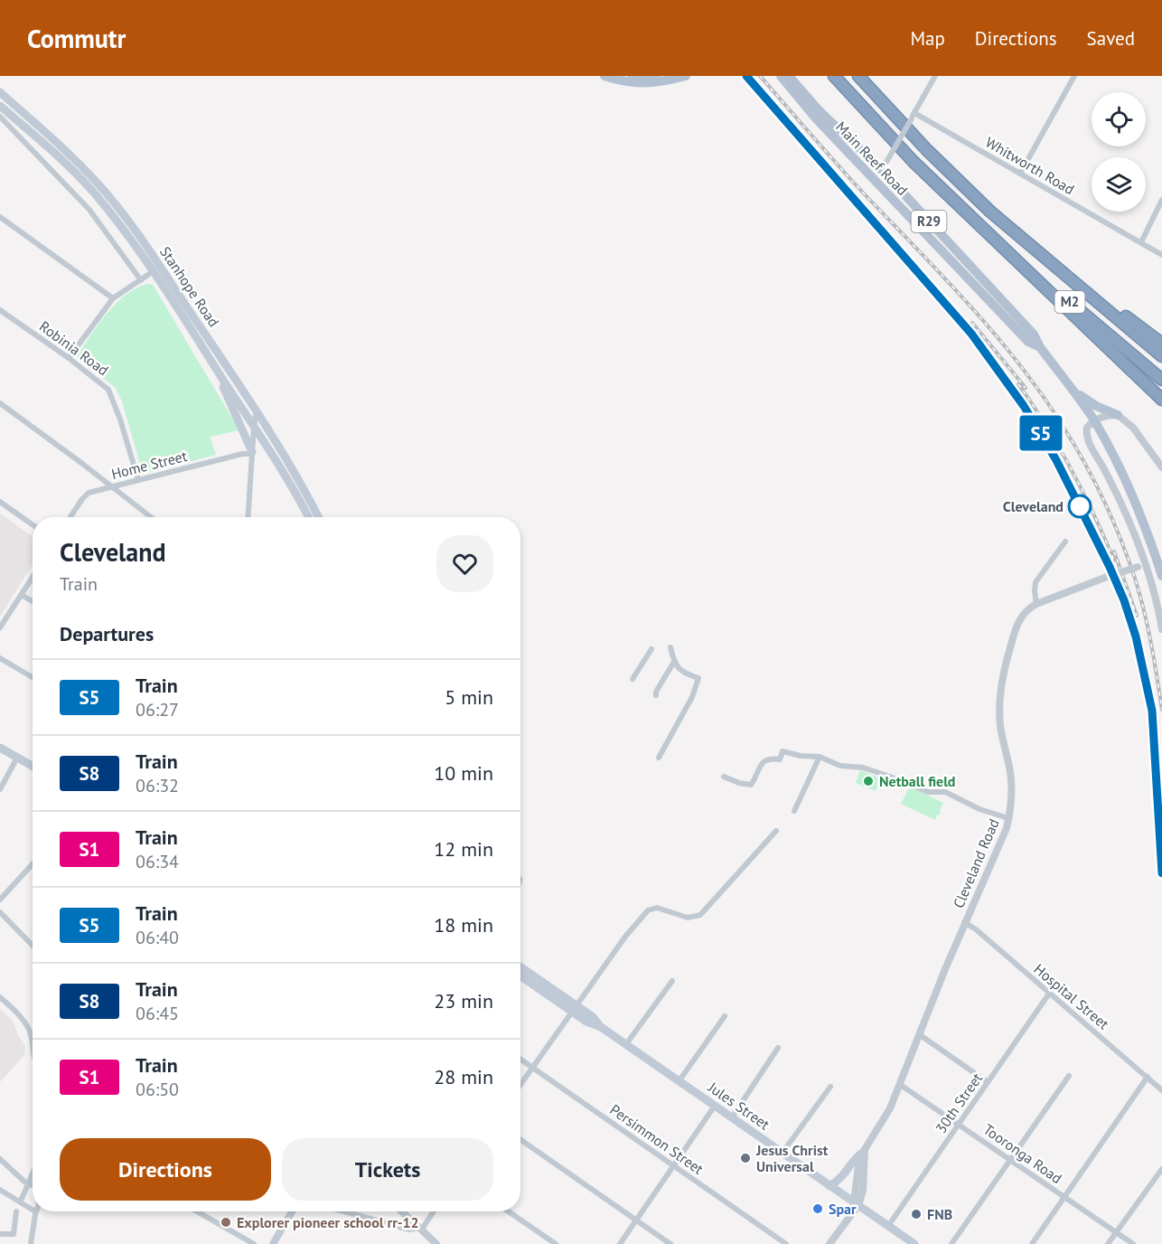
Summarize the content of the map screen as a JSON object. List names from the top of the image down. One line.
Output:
{"streets":{"highway":["M2"],"main road":["Main Reef Road","R29","Stanhope Road","Jules Street"],"street":["Whitworth Road","Robinia Road","Home Street","Cleveland Road","Hospital Street","30th Street","Persimmon Street","Tooronga Road"]},"crossings":[["Robinia Road","Home Street"],["Cleveland Road","Hospital Street"],["Cleveland Road","Tooronga Road"],["Hospital Street","30th Street"],["30th Street","Jules Street"],["30th Street","Tooronga Road"]],"places":["Cleveland","Netball field","Jesus Christ Universal","Spar","FNB","Explorer pioneer school rr-12"],"page":{"header":"Commutr","nav":["Map","Directions","Saved"],"on_map":"S5","heading":[["Cleveland","Train"],"Departures"],"list":[{"mark":"S5","name":"Train","note":"06:27","value":"5 min"},{"mark":"S8","name":"Train","note":"06:32","value":"10 min"},{"mark":"S1","name":"Train","note":"06:34","value":"12 min"},{"mark":"S5","name":"Train","note":"06:40","value":"18 min"},{"mark":"S8","name":"Train","note":"06:45","value":"23 min"},{"mark":"S1","name":"Train","note":"06:50","value":"28 min"}],"buttons":["Directions","Tickets"]}}
